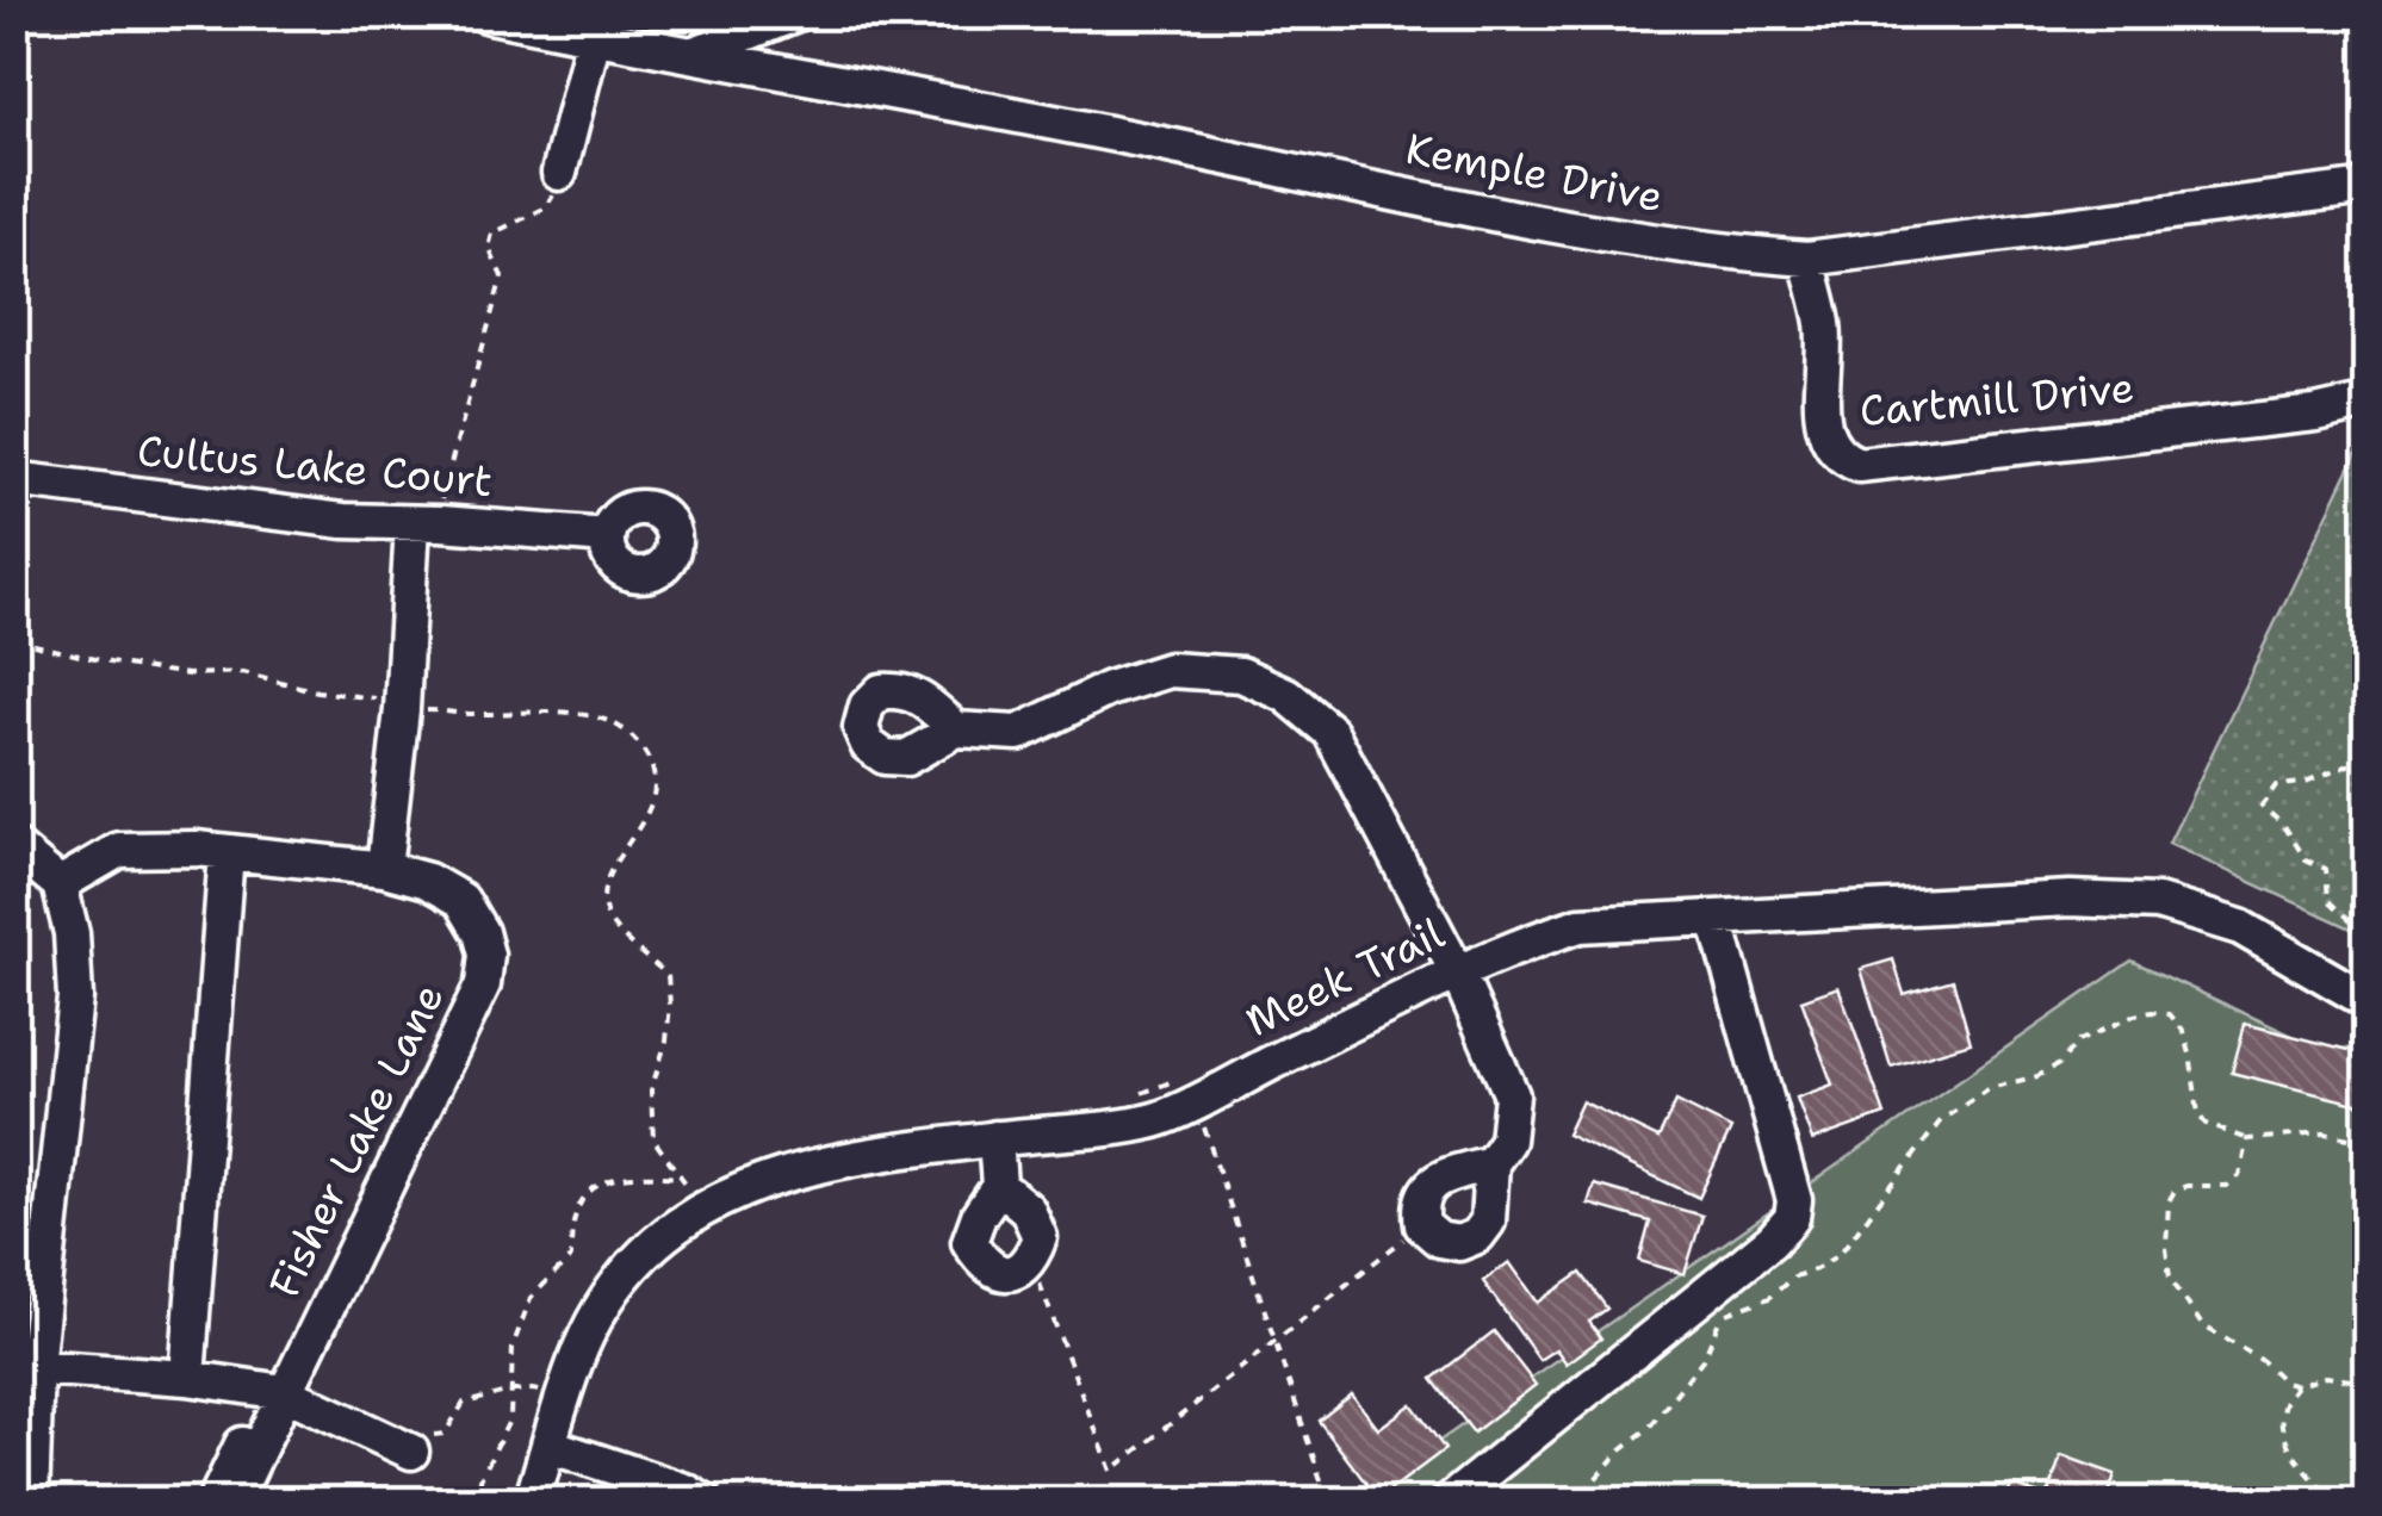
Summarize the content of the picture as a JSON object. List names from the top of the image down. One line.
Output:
{"streets":{"street":["Kemple Drive","Cartmill Drive","Cultus Lake Court","Meek Trail","Fisher Lake Lane"]},"crossings":[["Kemple Drive","Cartmill Drive"]]}
